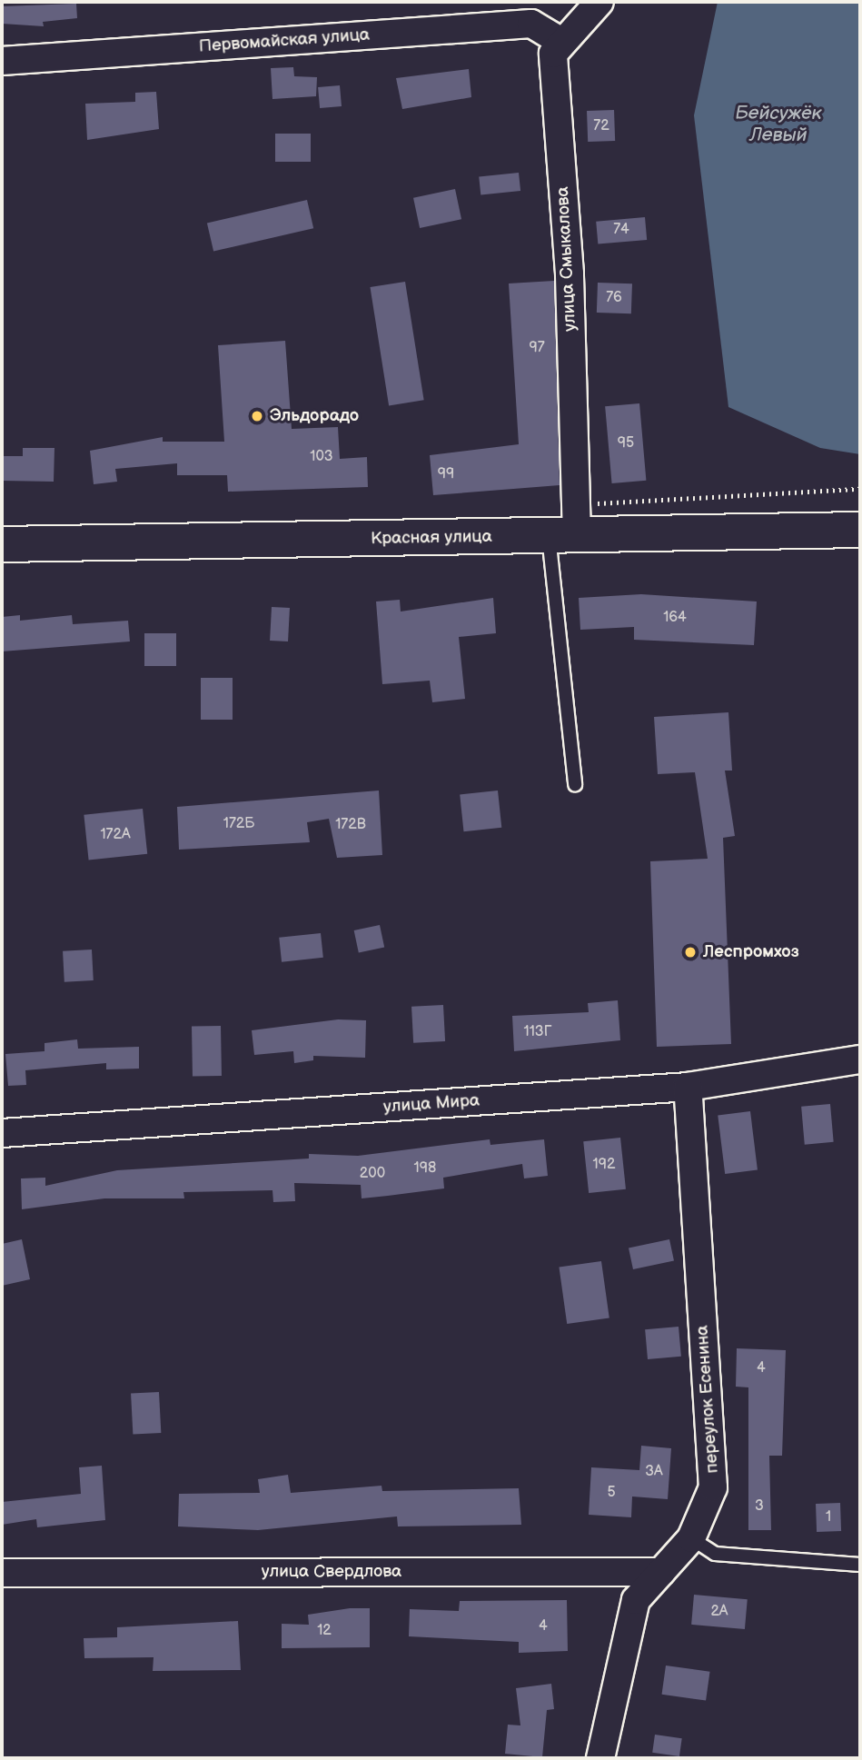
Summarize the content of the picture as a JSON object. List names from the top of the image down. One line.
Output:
{"streets":{"street":["Первомайская улица","улица Смыкалова","Красная улица","улица Мира","переулок Есенина","улица Свердлова"]},"crossings":[["Первомайская улица","улица Смыкалова"],["улица Смыкалова","Красная улица"],["улица Мира","переулок Есенина"],["переулок Есенина","улица Свердлова"]],"water":["Бейсужёк Левый"],"places":["Эльдорадо","Леспромхоз"],"house_numbers":["72","74","76","97","95","103","99","164","172Б","172В","172А","113Г","192","198","200","4","3А","5","3","1","2А","4","12"]}
